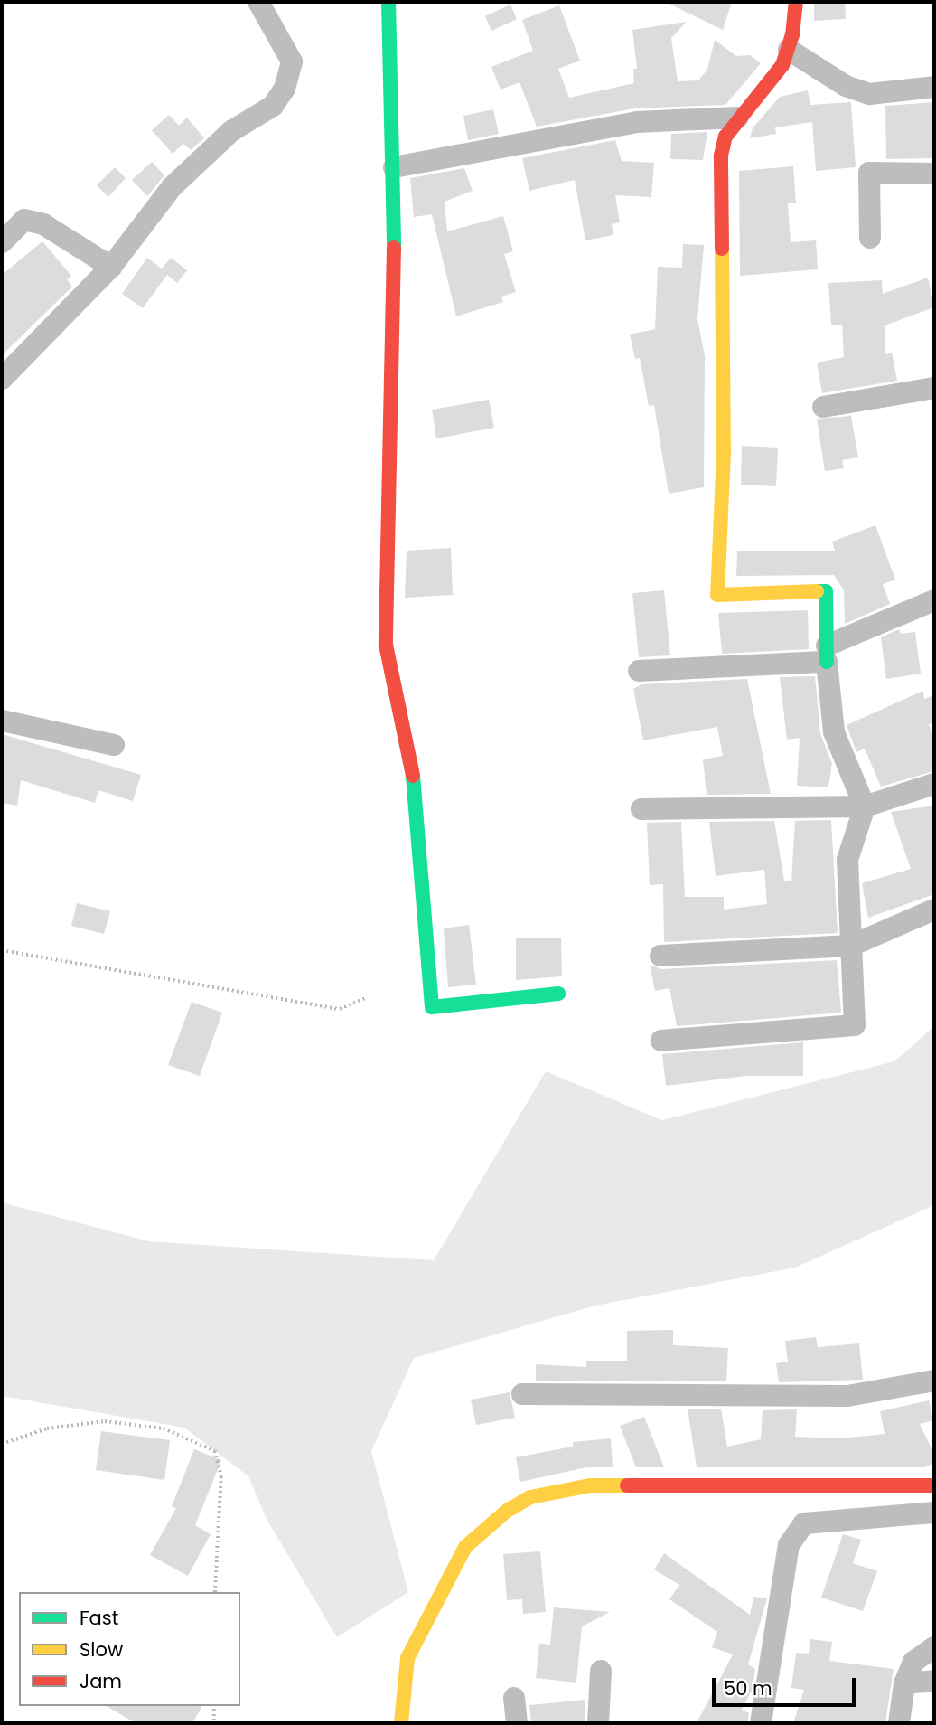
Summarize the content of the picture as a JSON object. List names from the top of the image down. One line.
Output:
{"legend":["Fast","Slow","Jam"],"scale_bar":"50 m"}
